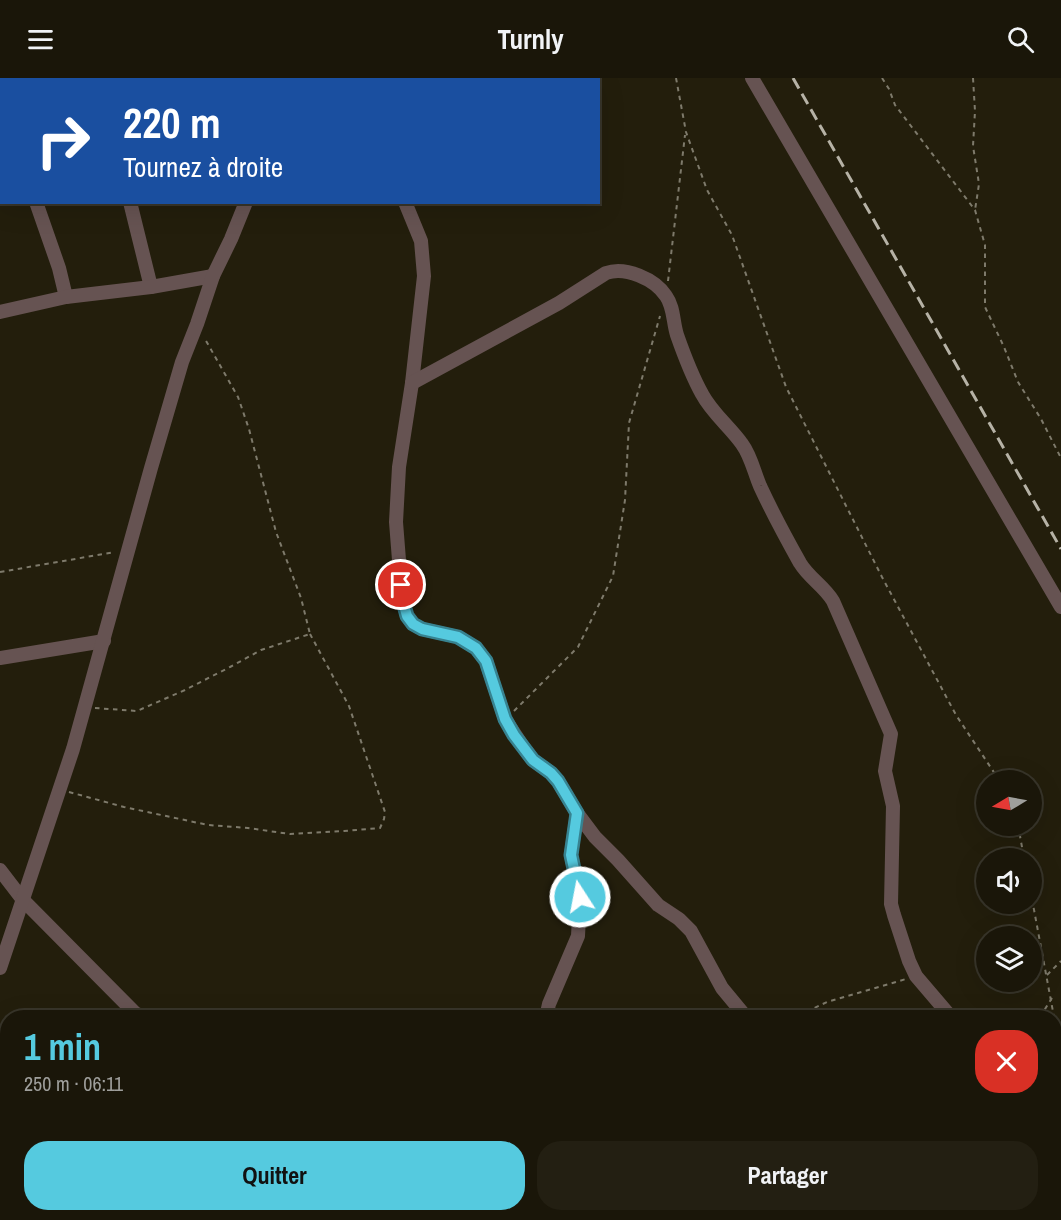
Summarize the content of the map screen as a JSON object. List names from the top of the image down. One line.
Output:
{"north":"left","page":{"header":"Turnly","turn":["220 m","Tournez à droite"],"heading":["1 min","250 m · 06:11"],"buttons":["Quitter","Partager"]}}
